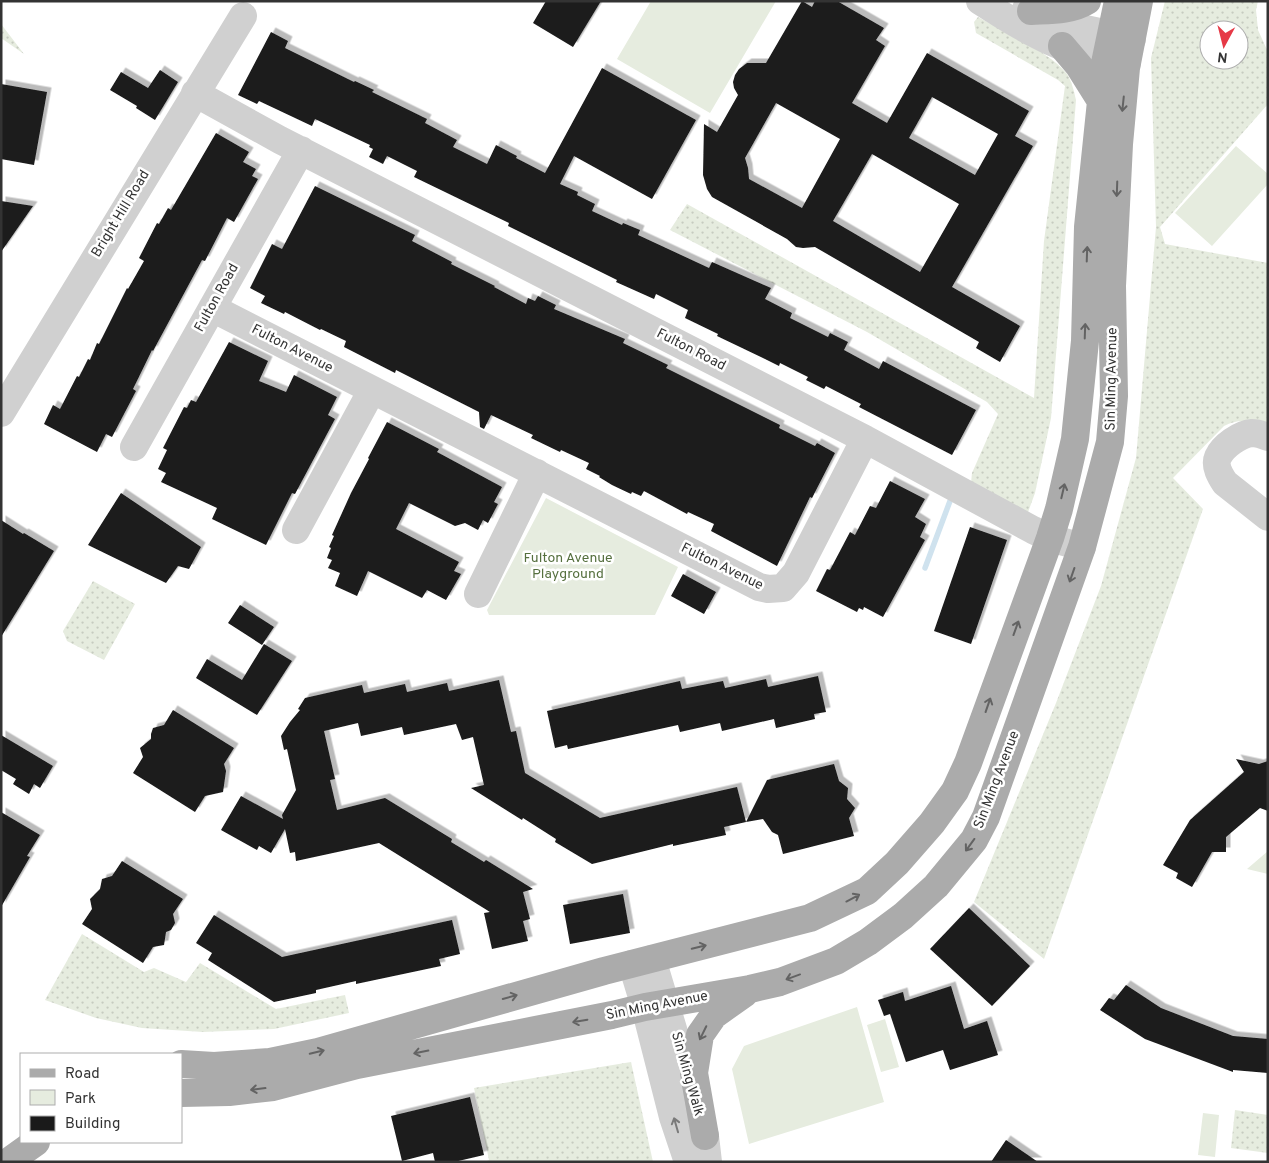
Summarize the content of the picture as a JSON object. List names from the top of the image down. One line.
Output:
{"streets":{"main road":["Sin Ming Avenue"],"street":["Bright Hill Road","Fulton Road","Fulton Avenue","Sin Ming Walk"]},"crossings":[["Bright Hill Road","Fulton Road"],["Fulton Road","Fulton Avenue"],["Fulton Road","Sin Ming Avenue"],["Sin Ming Avenue","Sin Ming Walk"]],"parks":["Fulton Avenue Playground"],"legend":["Road","Park","Building"],"north":"bottom"}
